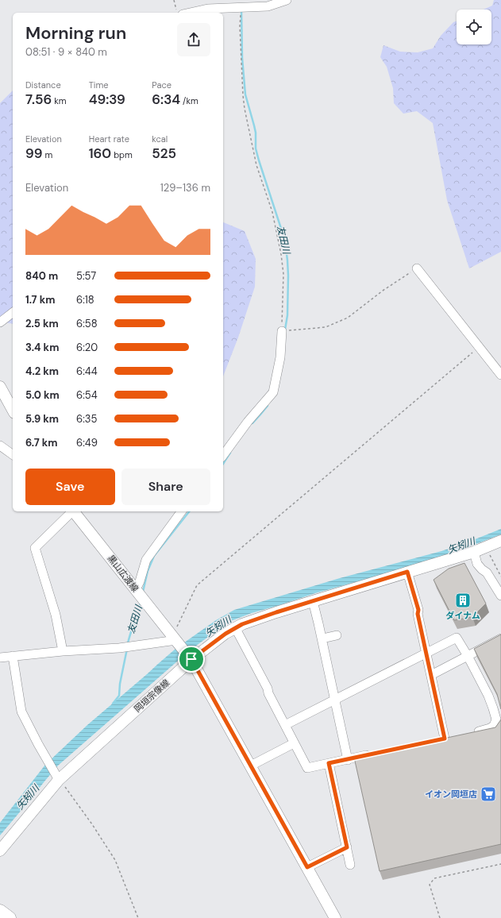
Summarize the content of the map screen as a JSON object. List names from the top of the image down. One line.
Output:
{"streets":{"main road":["黒山広渡線","岡垣宗像線"]},"crossings":[["黒山広渡線","岡垣宗像線"]],"water":["友田川","矢矧川"],"places":{"building":["ダイナム"],"supermarket":["イオン岡垣店"]},"page":{"heading":["Morning run","08:51 · 9 × 840 m"],"stats":[["Distance","7.56 km"],["Time","49:39"],["Pace","6:34 /km"],["Elevation","99 m"],["Heart rate","160 bpm"],["kcal","525"]],"chart":["Elevation","129–136 m"],"list":[{"name":"840 m","note":"5:57"},{"name":"1.7 km","note":"6:18"},{"name":"2.5 km","note":"6:58"},{"name":"3.4 km","note":"6:20"},{"name":"4.2 km","note":"6:44"},{"name":"5.0 km","note":"6:54"},{"name":"5.9 km","note":"6:35"},{"name":"6.7 km","note":"6:49"}],"buttons":["Save","Share"]}}
